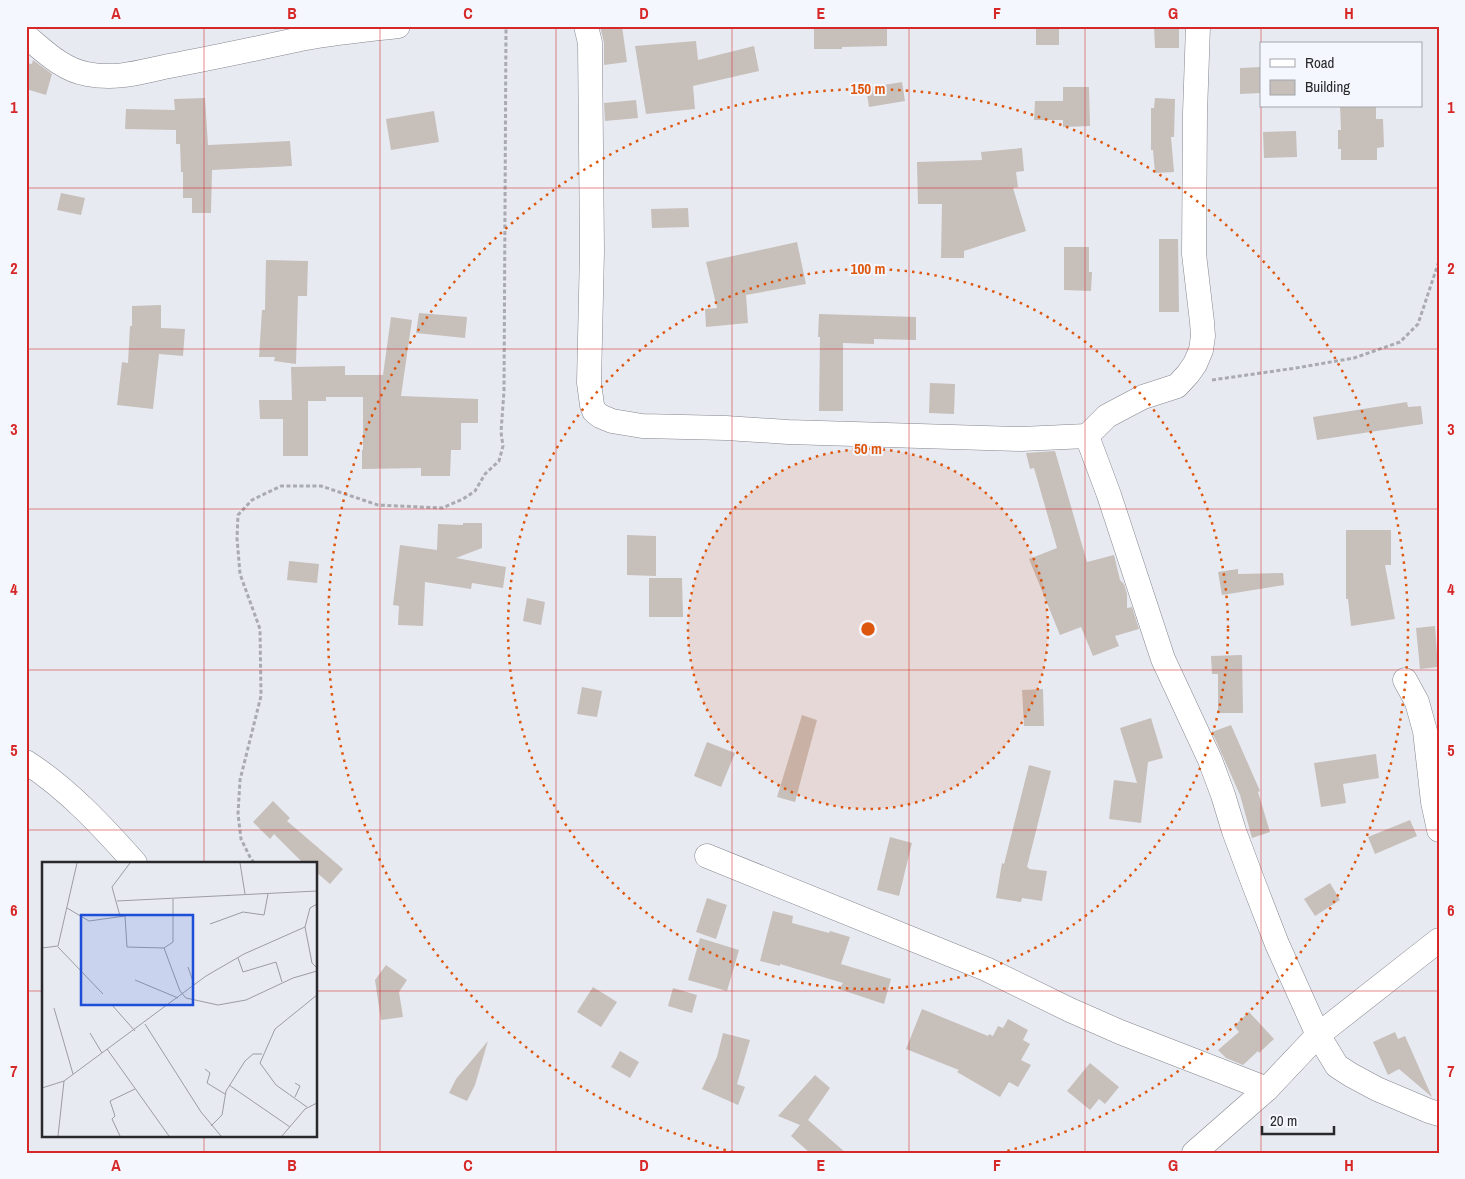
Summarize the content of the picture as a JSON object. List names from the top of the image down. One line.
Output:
{"legend":["Road","Building"],"scale_bar":"20 m","grid":{"columns":["A","B","C","D","E","F","G","H"],"rows":["1","2","3","4","5","6","7"]},"rings":["150 m","100 m","50 m"]}
